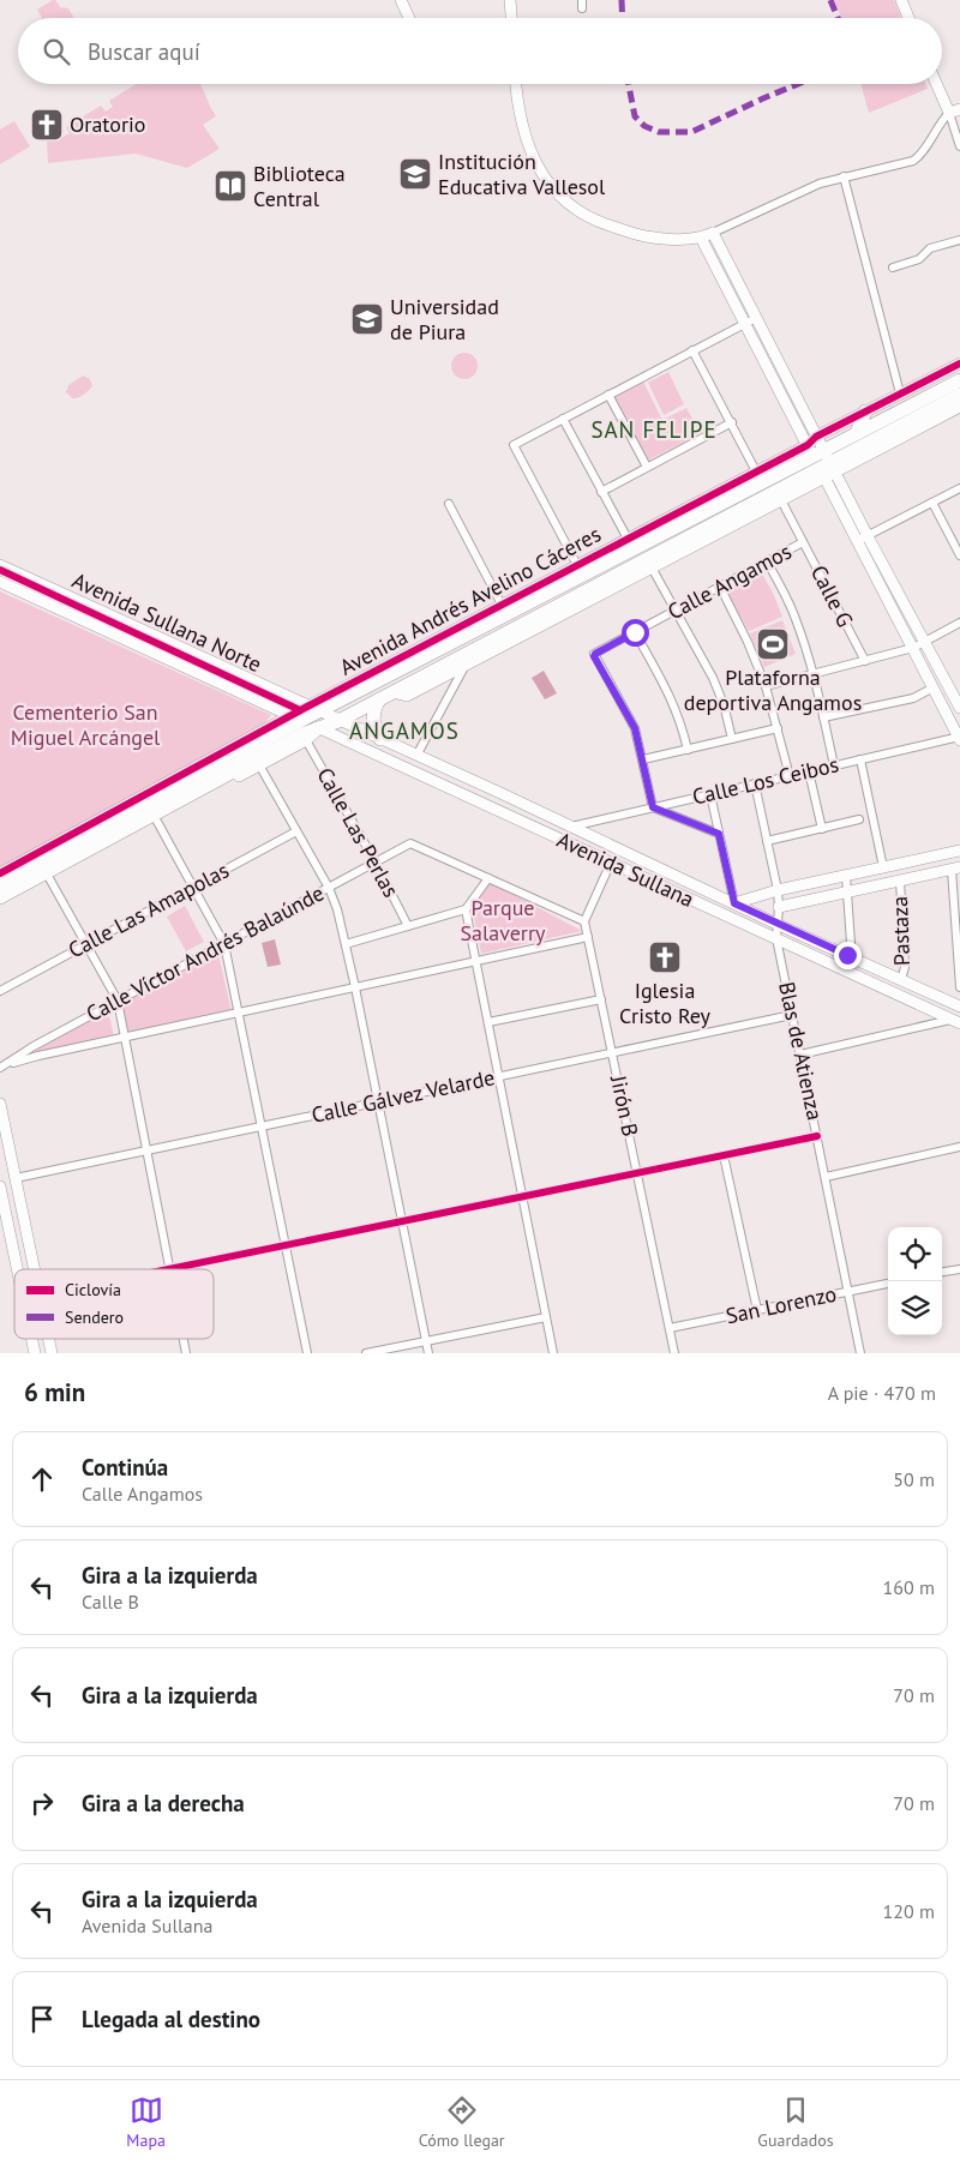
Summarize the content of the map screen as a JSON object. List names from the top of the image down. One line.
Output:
{"streets":{"highway":["Avenida Andrés Avelino Cáceres"],"street":["Calle Angamos","Calle G","Avenida Sullana Norte","Calle Los Ceibos","Calle Las Perlas","Avenida Sullana","Calle Las Amapolas","Pastaza","Calle Víctor Andrés Balaúnde","Blas de Atienza","Calle Gálvez Velarde","Jirón B","San Lorenzo"]},"crossings":[["Calle Angamos","Calle G"],["Calle G","Avenida Andrés Avelino Cáceres"],["Avenida Andrés Avelino Cáceres","Avenida Sullana Norte"],["Avenida Andrés Avelino Cáceres","Calle Las Perlas"],["Avenida Andrés Avelino Cáceres","Avenida Sullana"],["Avenida Sullana Norte","Avenida Sullana"],["Calle Los Ceibos","Avenida Sullana"],["Calle Los Ceibos","Blas de Atienza"],["Calle Las Perlas","Calle Víctor Andrés Balaúnde"],["Avenida Sullana","Pastaza"],["Avenida Sullana","Blas de Atienza"],["Blas de Atienza","Calle Gálvez Velarde"],["Blas de Atienza","San Lorenzo"],["Calle Gálvez Velarde","Jirón B"],["Jirón B","San Lorenzo"]],"districts":["SAN FELIPE","ANGAMOS"],"parks":["Cementerio San Miguel Arcángel","Parque Salaverry"],"places":{"church":["Oratorio","Iglesia Cristo Rey"],"school or university":["Institución Educativa Vallesol","Universidad de Piura"],"library":["Biblioteca Central"],"sports":["Plataforna deportiva Angamos"]},"legend":["Ciclovía","Sendero"],"page":{"search":"Buscar aquí","heading":["6 min","A pie · 470 m"],"list":[["Continúa","Calle Angamos","50 m"],["Gira a la izquierda","Calle B","160 m"],["Gira a la izquierda","70 m"],["Gira a la derecha","70 m"],["Gira a la izquierda","Avenida Sullana","120 m"],"Llegada al destino"],"nav":["Mapa","Cómo llegar","Guardados"]}}
